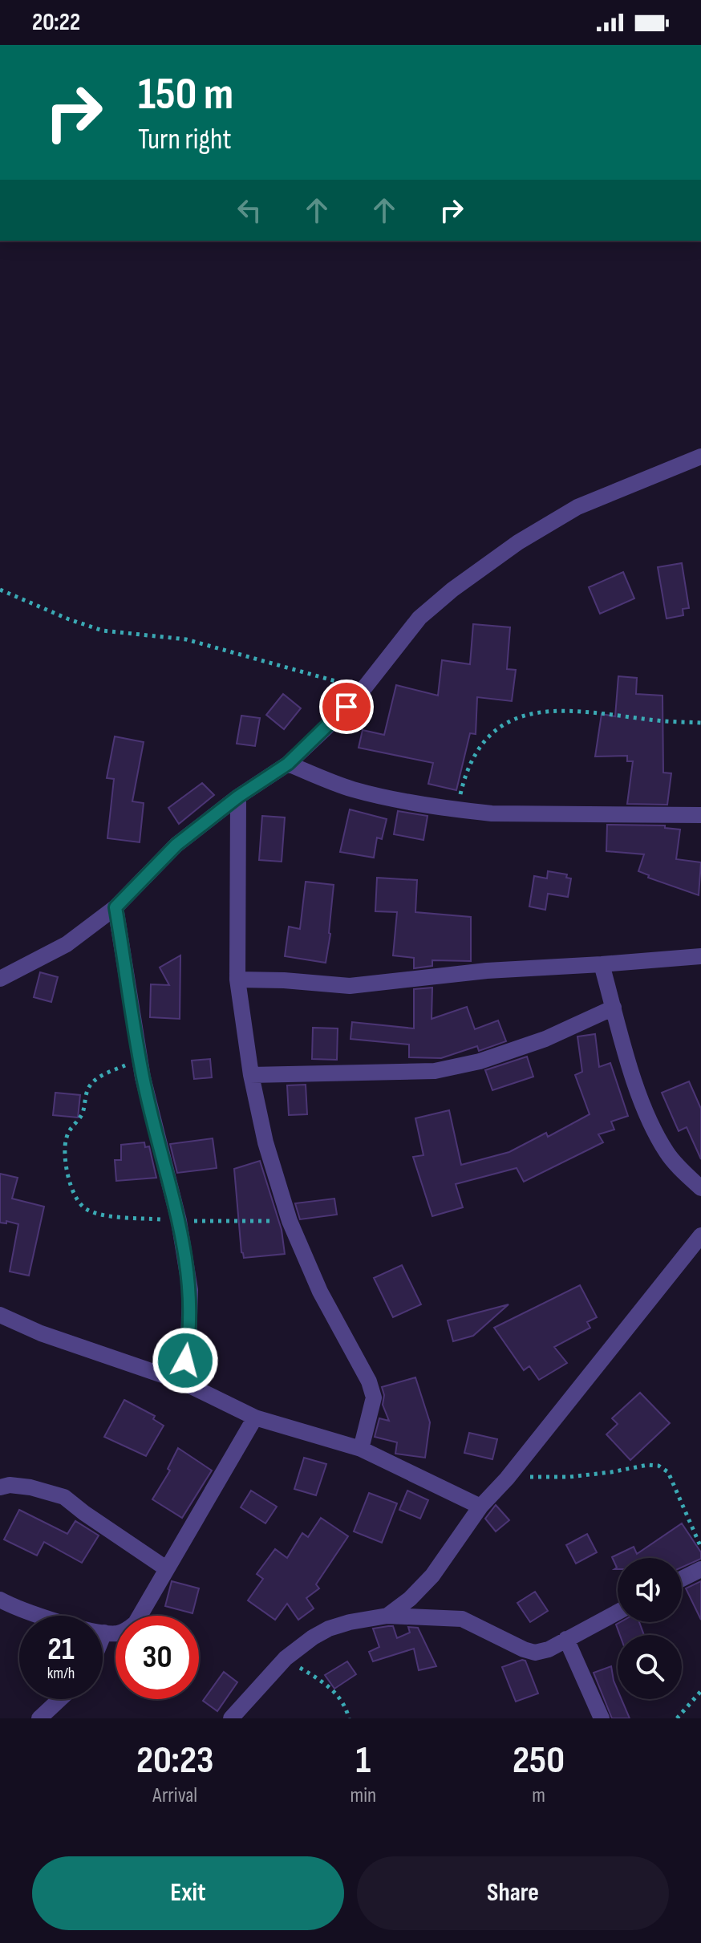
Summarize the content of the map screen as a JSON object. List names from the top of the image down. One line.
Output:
{"page":{"status":"20:22","turn":["150 m","Turn right"],"speed":"21 km/h","limit":"30","eta":["20:23","Arrival","1","min","250","m"],"buttons":["Exit","Share"]}}
